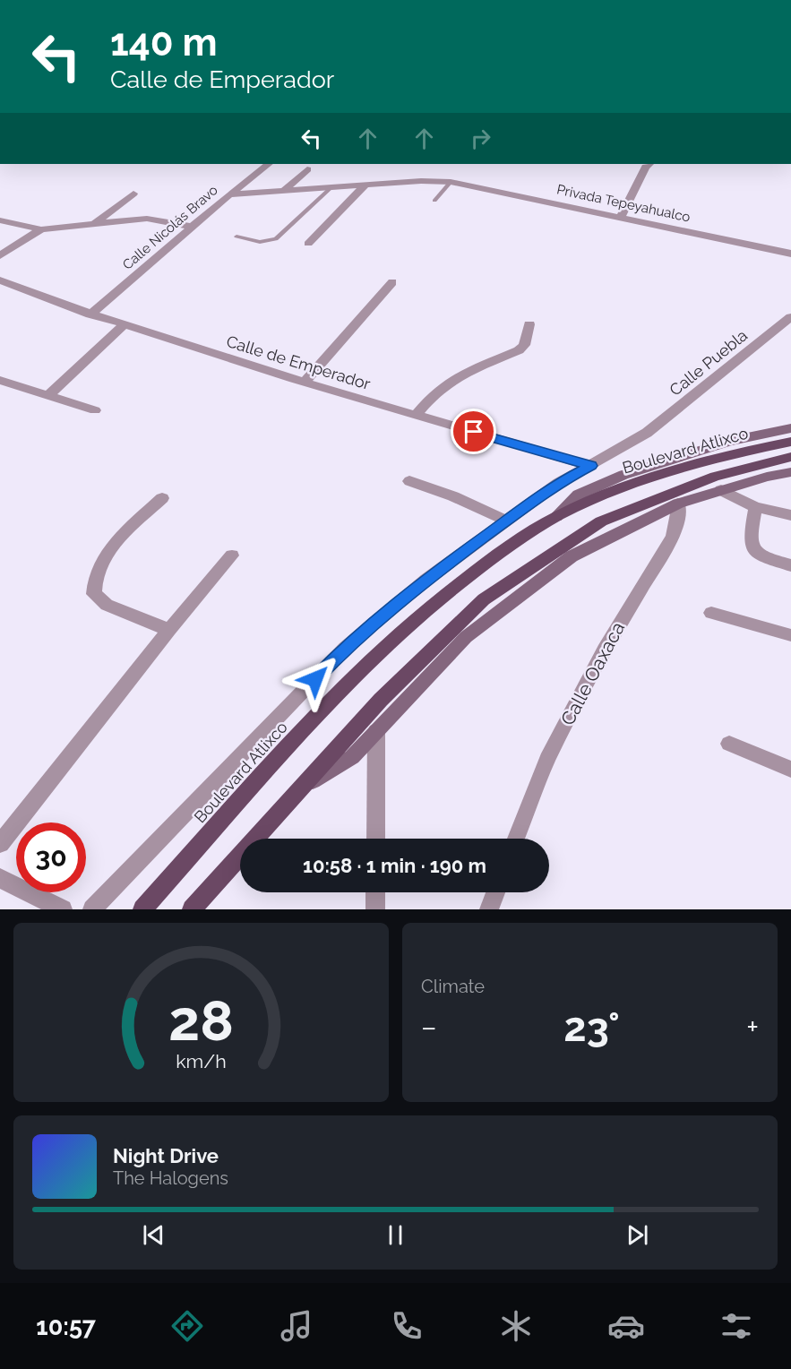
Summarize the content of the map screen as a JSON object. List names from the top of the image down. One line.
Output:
{"streets":{"main road":["Boulevard Atlixco"],"street":["Privada Tepeyahualco","Calle Nicolás Bravo","Calle de Emperador","Calle Puebla","Calle Oaxaca"]},"crossings":[["Privada Tepeyahualco","Calle Nicolás Bravo"],["Calle Nicolás Bravo","Calle de Emperador"],["Calle de Emperador","Calle Puebla"]],"page":{"turn":["140 m","Calle de Emperador"],"limit":"30","trip":"10:58 · 1 min · 190 m","tile":"Climate","heat":["−","23°","+"],"song":["Night Drive","The Halogens"],"tabs":"10:57","gauge":["28","km/h"]}}
